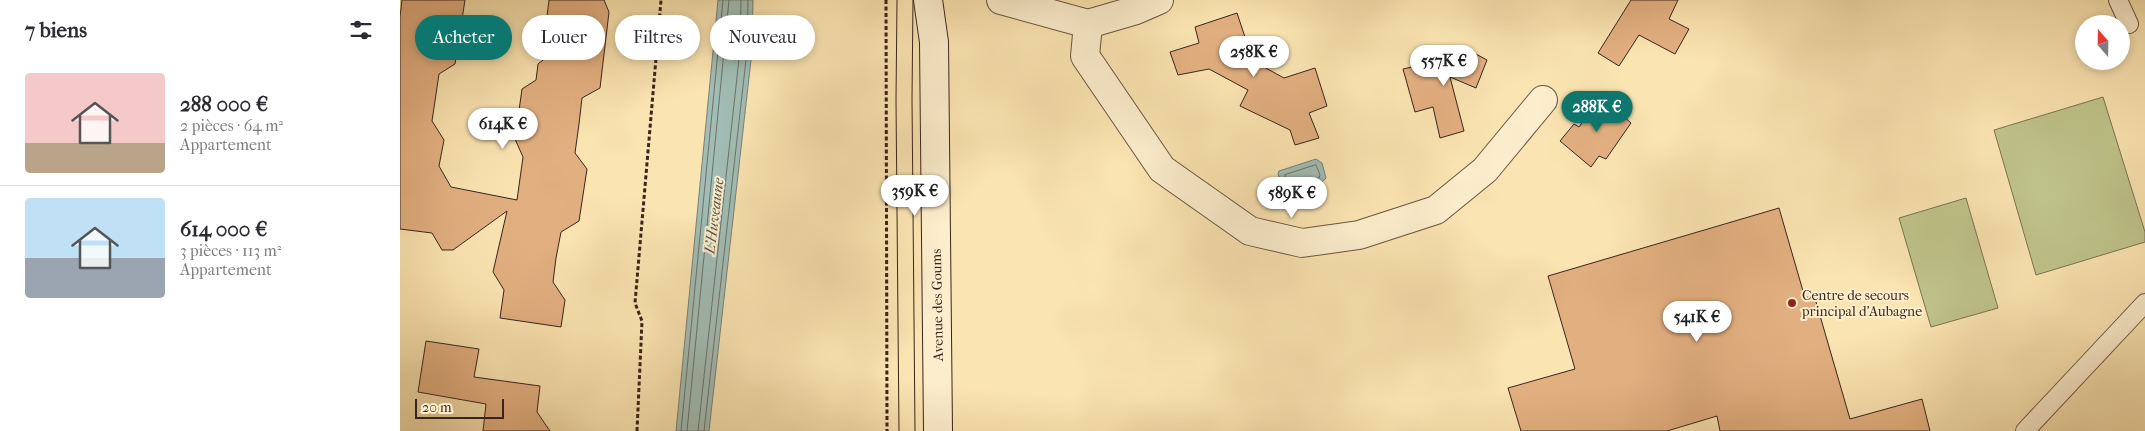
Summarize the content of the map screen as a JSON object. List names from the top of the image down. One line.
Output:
{"streets":{"street":["Avenue des Goums"]},"water":["L'Huveaune"],"places":["Centre de secours principal d'Aubagne"],"scale_bar":"20 m","north":"top","page":{"heading":"7 biens","chip":["Acheter","Louer","Filtres","Nouveau"],"price":["258K €","557K €","288K €","614K €","359K €","589K €","541K €"],"list":[{"name":"288 000 €","note":"2 pièces · 64 m² · Appartement"},{"name":"614 000 €","note":"3 pièces · 113 m² · Appartement"}],"scale":"20 m"}}
